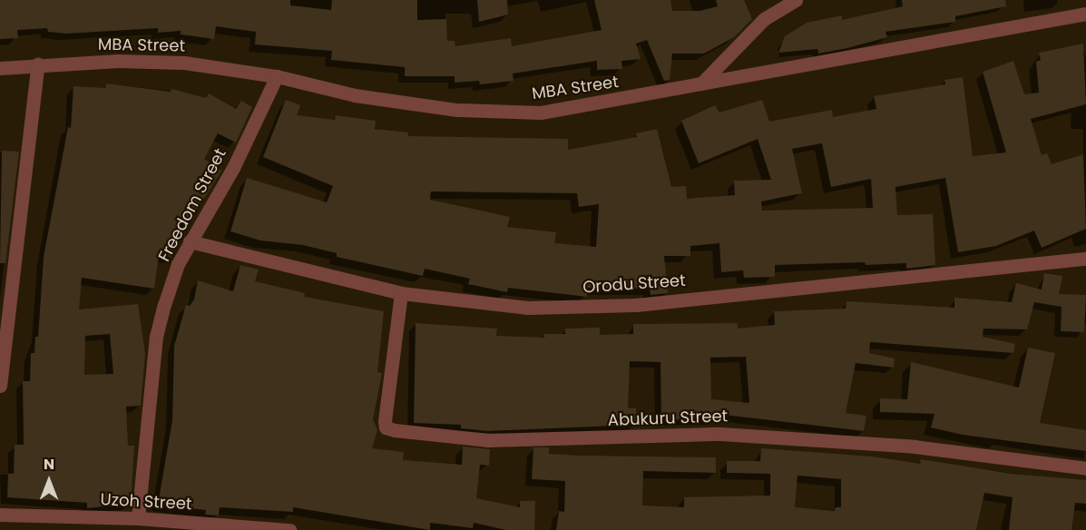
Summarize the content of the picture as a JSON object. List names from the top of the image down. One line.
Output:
{"streets":{"street":["MBA Street","Freedom Street","Orodu Street","Abukuru Street","Uzoh Street"]},"crossings":[["MBA Street","Freedom Street"],["Freedom Street","Orodu Street"],["Freedom Street","Uzoh Street"],["Orodu Street","Abukuru Street"]],"north":"top"}
